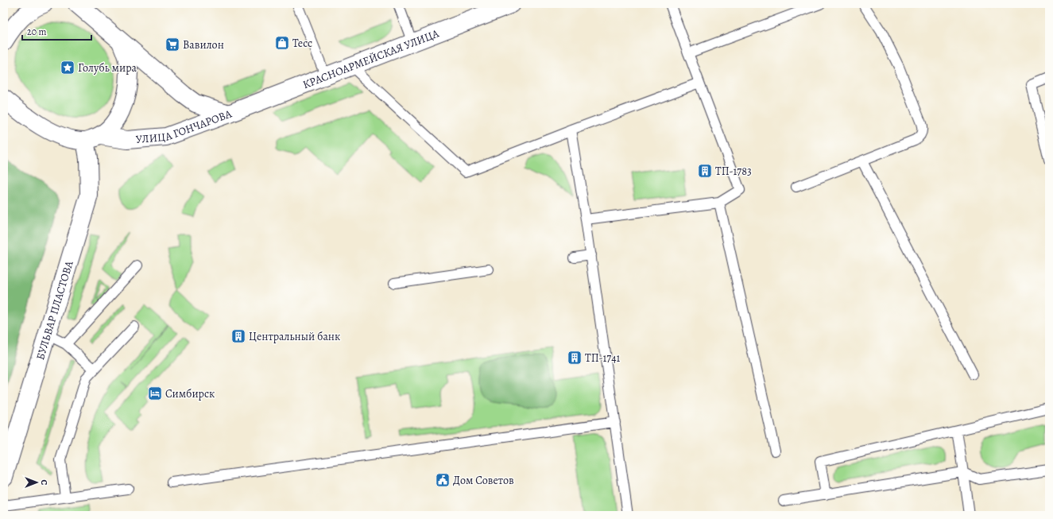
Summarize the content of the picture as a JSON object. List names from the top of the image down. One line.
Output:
{"streets":{"main road":["КРАСНОАРМЕЙСКАЯ УЛИЦА","УЛИЦА ГОНЧАРОВА","БУЛЬВАР ПЛАСТОВА"]},"crossings":[["КРАСНОАРМЕЙСКАЯ УЛИЦА","УЛИЦА ГОНЧАРОВА"]],"places":{"shop":["Тесс"],"supermarket":["Вавилон"],"place":["Голубь мира"],"building":["ТП-1783","Центральный банк","ТП-1741"],"hotel":["Симбирск"],"public building":["Дом Советов"]},"scale_bar":"20 m","north":"right"}
